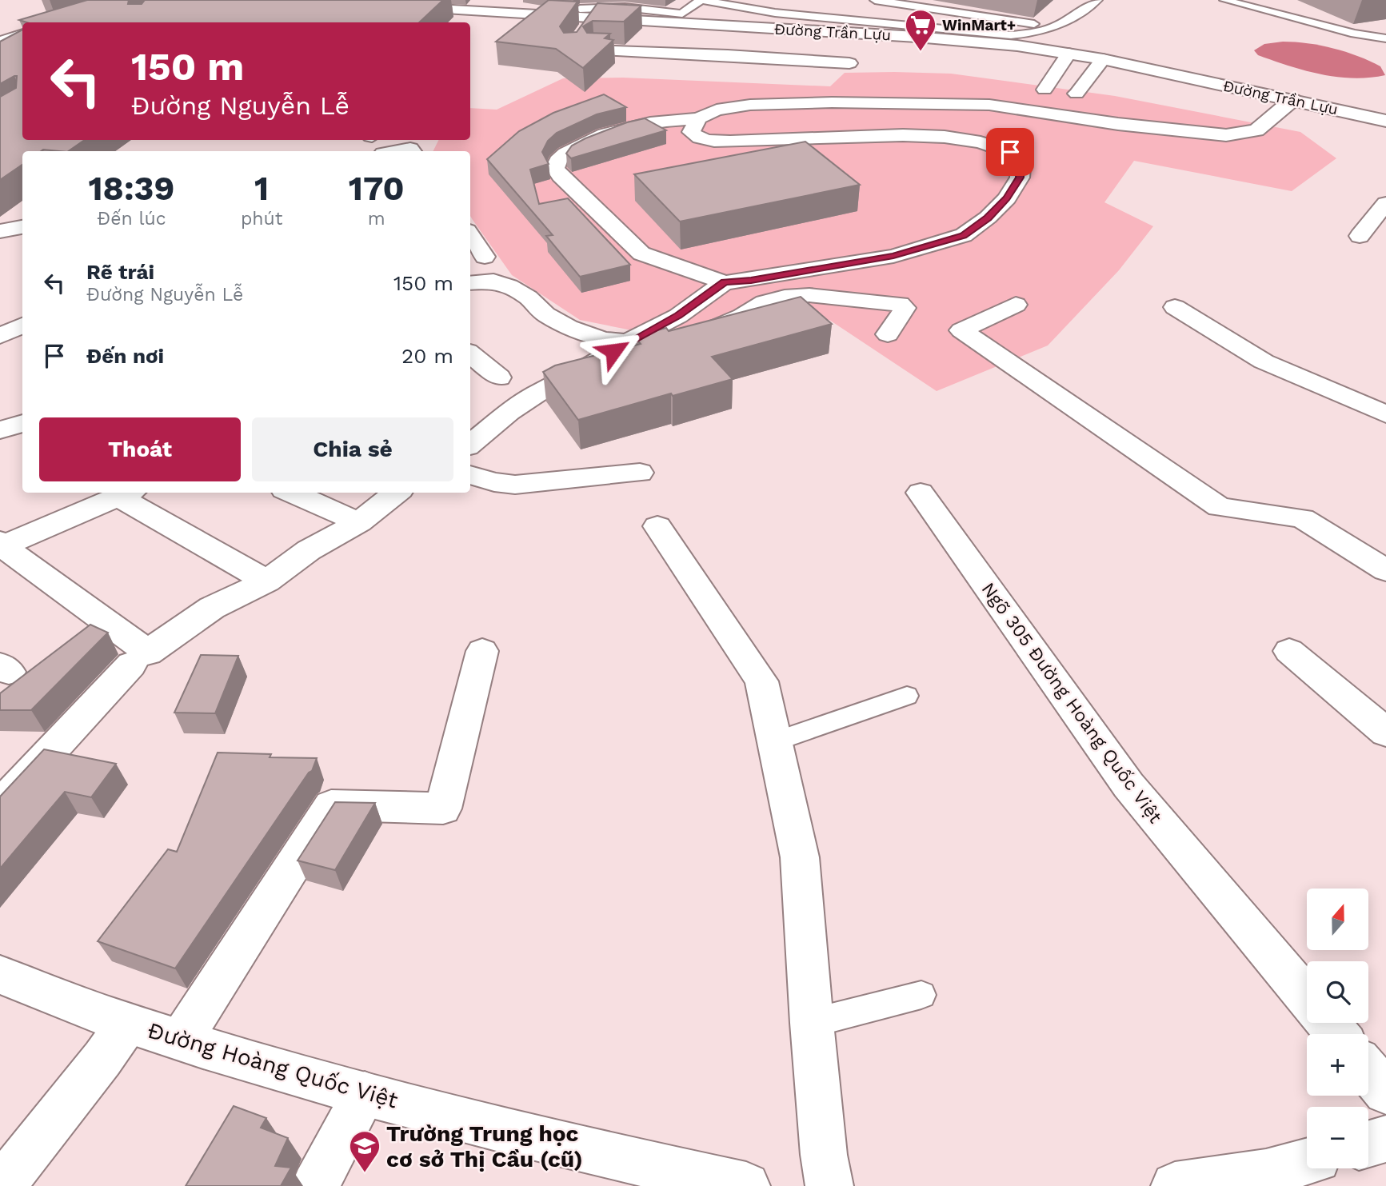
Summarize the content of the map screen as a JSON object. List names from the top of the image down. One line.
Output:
{"streets":{"street":["Đường Trần Lựu","Ngõ 305 Đường Hoàng Quốc Việt","Đường Hoàng Quốc Việt"]},"places":{"supermarket":["WinMart+"],"school or university":["Trường Trung học cơ sở Thị Cầu (cũ)"]},"north":"top","page":{"turn":["150 m","Đường Nguyễn Lễ"],"eta":["18:39","Đến lúc","1","phút","170","m"],"list":[{"name":"Rẽ trái","note":"Đường Nguyễn Lễ","value":"150 m"},{"name":"Đến nơi","value":"20 m"}],"buttons":["Thoát","Chia sẻ"],"map_buttons":["+","−"]}}
